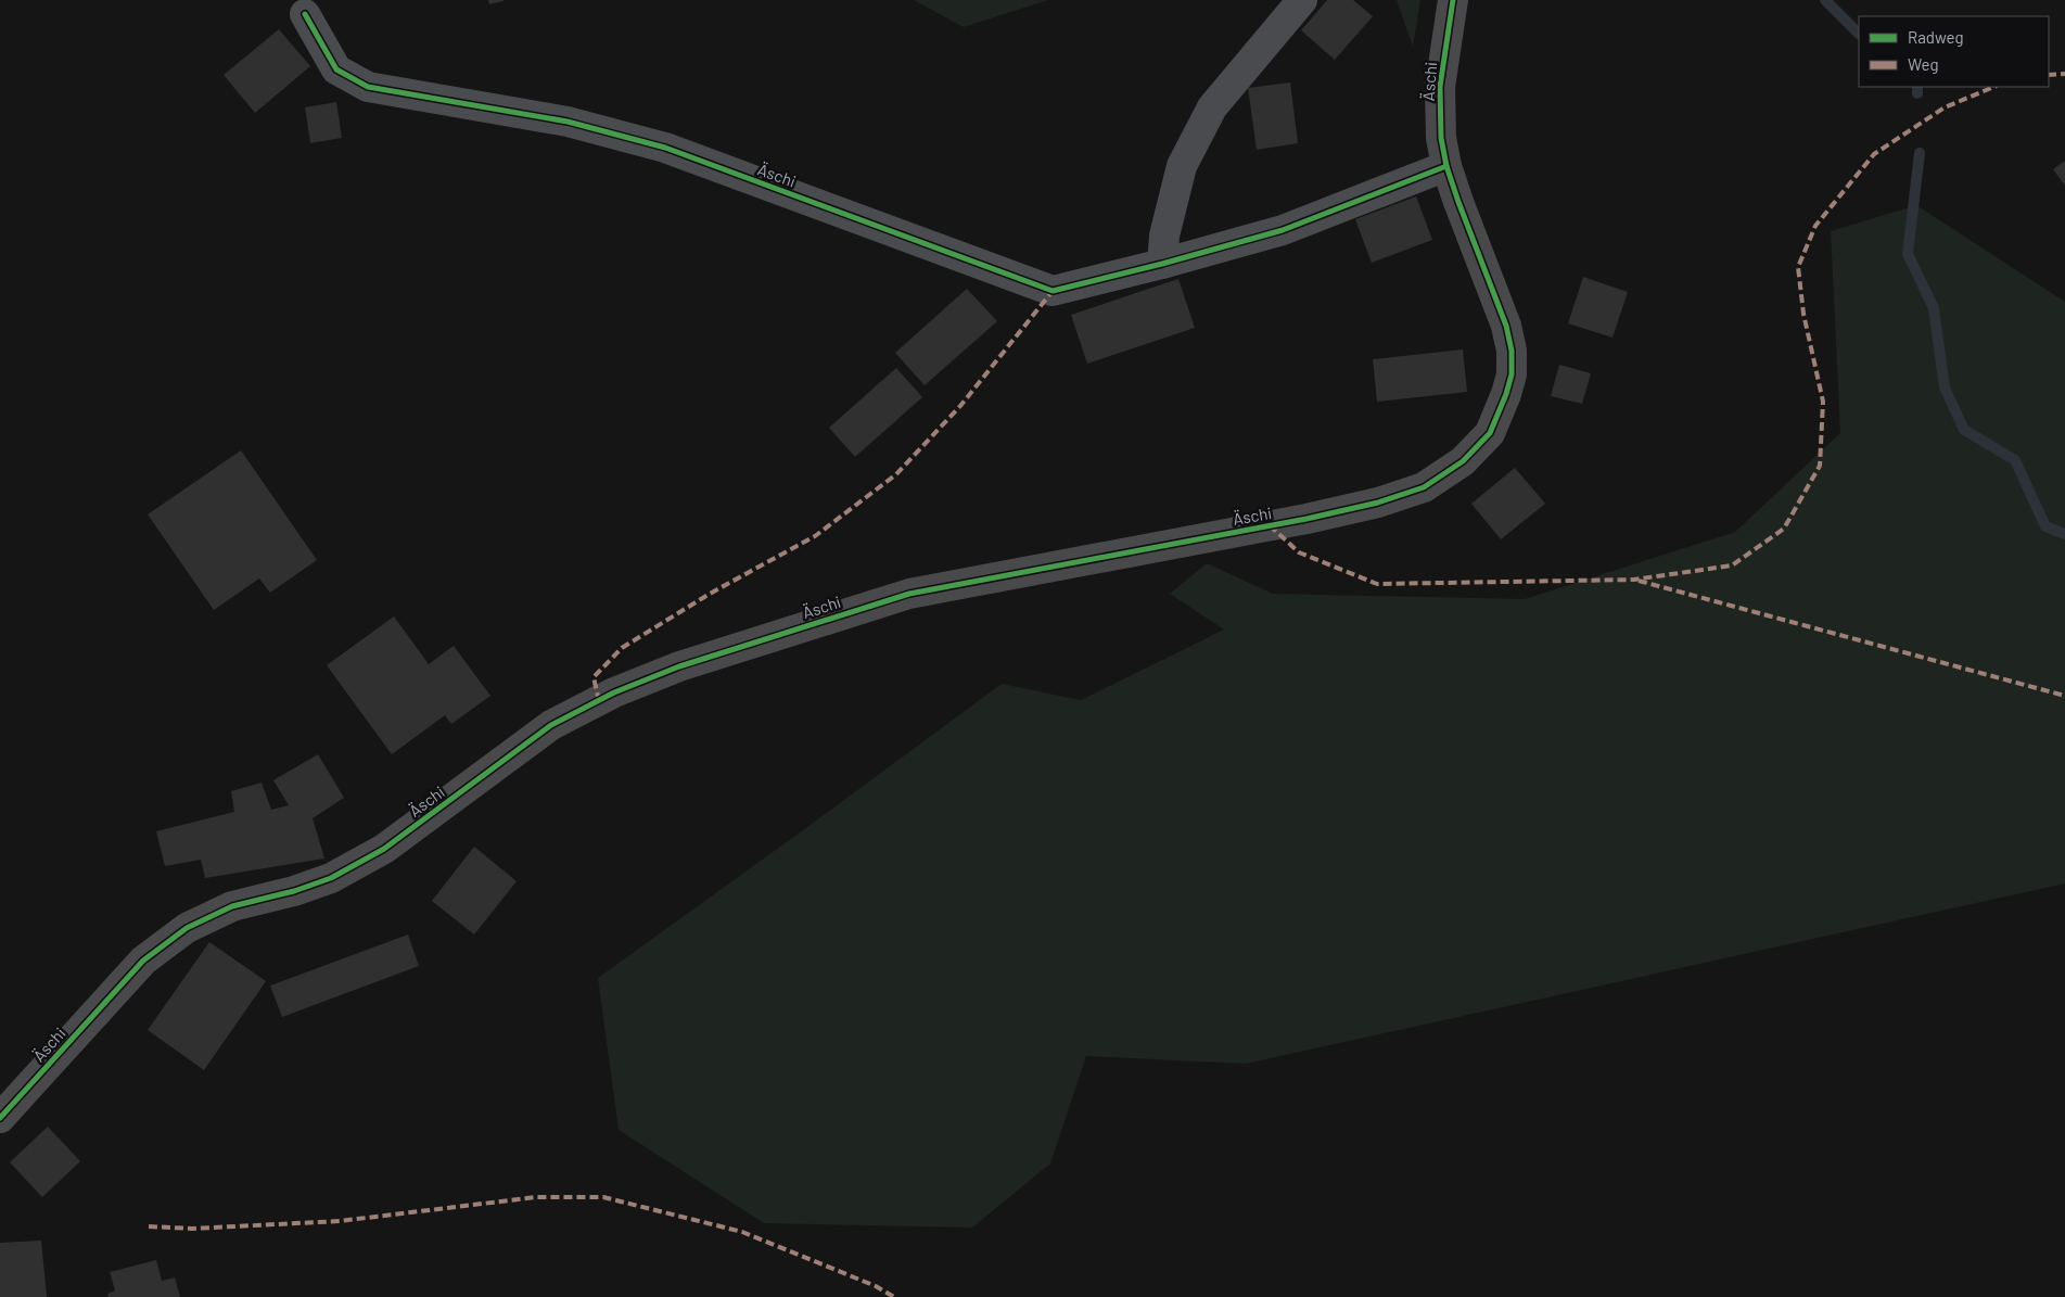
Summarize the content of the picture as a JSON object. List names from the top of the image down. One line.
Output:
{"streets":{"street":["Äschi"]},"legend":["Radweg","Weg"]}
